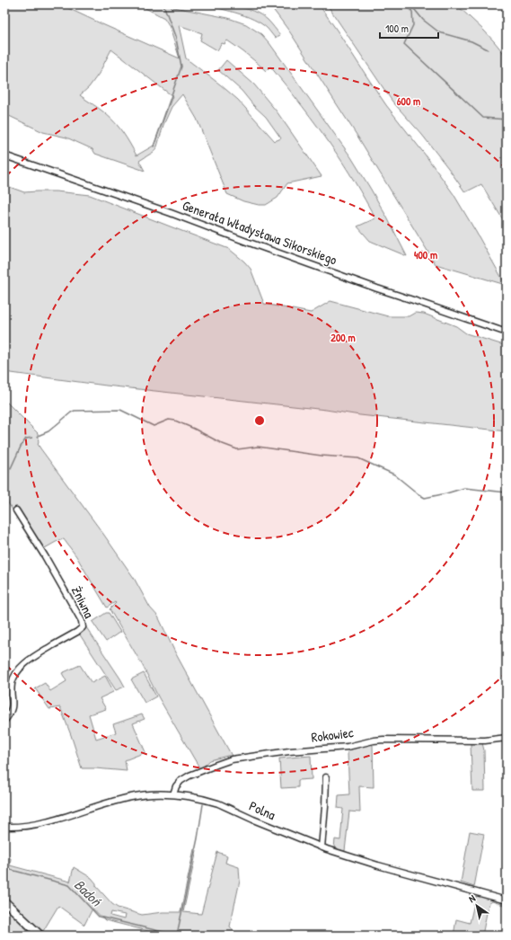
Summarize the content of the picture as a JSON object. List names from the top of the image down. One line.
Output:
{"streets":{"street":["Generała Władysława Sikorskiego","Żniwna","Rokowiec","Polna"]},"crossings":[["Rokowiec","Polna"]],"water":["Badoń"],"scale_bar":"100 m","north":"top left","rings":["600 m","400 m","200 m"]}
